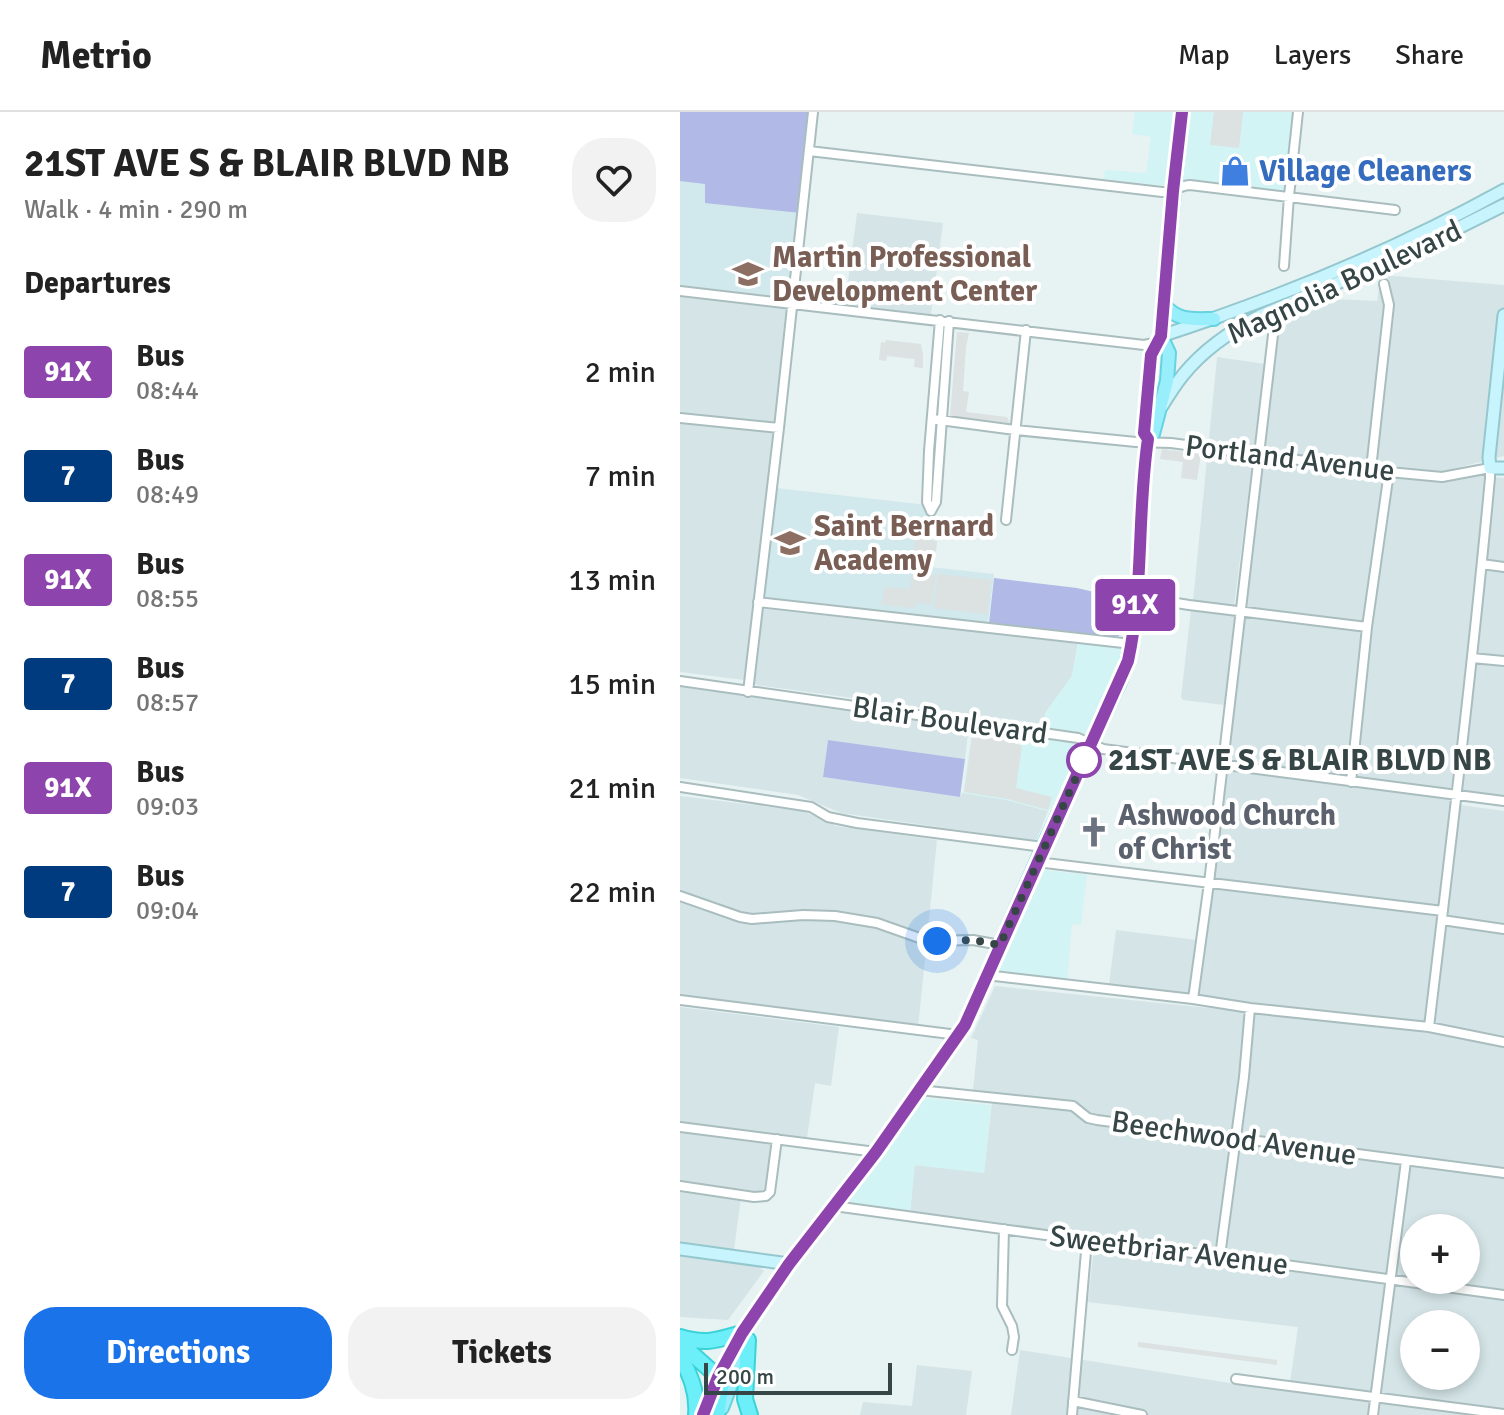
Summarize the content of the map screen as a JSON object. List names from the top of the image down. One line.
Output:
{"streets":{"main road":["Magnolia Boulevard","Portland Avenue"],"street":["Blair Boulevard","Beechwood Avenue","Sweetbriar Avenue"]},"places":{"shop":["Village Cleaners"],"school or university":["Martin Professional Development Center","Saint Bernard Academy"],"other":["21ST AVE S & BLAIR BLVD NB"],"church":["Ashwood Church of Christ"]},"lines":["bus line 91X"],"scale_bar":"200 m","page":{"header":"Metrio","nav":["Map","Layers","Share"],"heading":[["21ST AVE S & BLAIR BLVD NB","Walk · 4 min · 290 m"],"Departures"],"on_map":"91X","list":[{"mark":"91X","name":"Bus","note":"08:44","value":"2 min"},{"mark":"7","name":"Bus","note":"08:49","value":"7 min"},{"mark":"91X","name":"Bus","note":"08:55","value":"13 min"},{"mark":"7","name":"Bus","note":"08:57","value":"15 min"},{"mark":"91X","name":"Bus","note":"09:03","value":"21 min"},{"mark":"7","name":"Bus","note":"09:04","value":"22 min"}],"map_buttons":["+","−"],"buttons":["Directions","Tickets"],"scale":"200 m"}}
